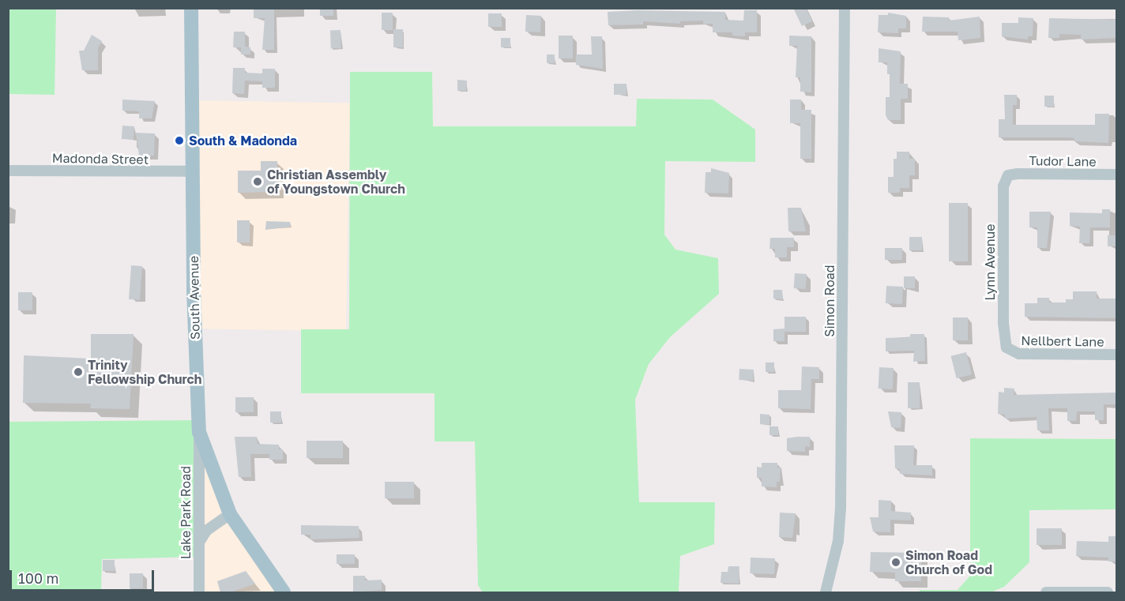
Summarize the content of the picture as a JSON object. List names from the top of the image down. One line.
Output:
{"streets":{"main road":["South Avenue"],"street":["Madonda Street","Tudor Lane","Lynn Avenue","Simon Road","Nellbert Lane","Lake Park Road"]},"crossings":[["Madonda Street","South Avenue"],["Tudor Lane","Lynn Avenue"],["Lynn Avenue","Nellbert Lane"],["South Avenue","Lake Park Road"]],"places":["South & Madonda","Christian Assembly of Youngstown Church","Trinity Fellowship Church","Simon Road Church of God"],"scale_bar":"100 m"}
